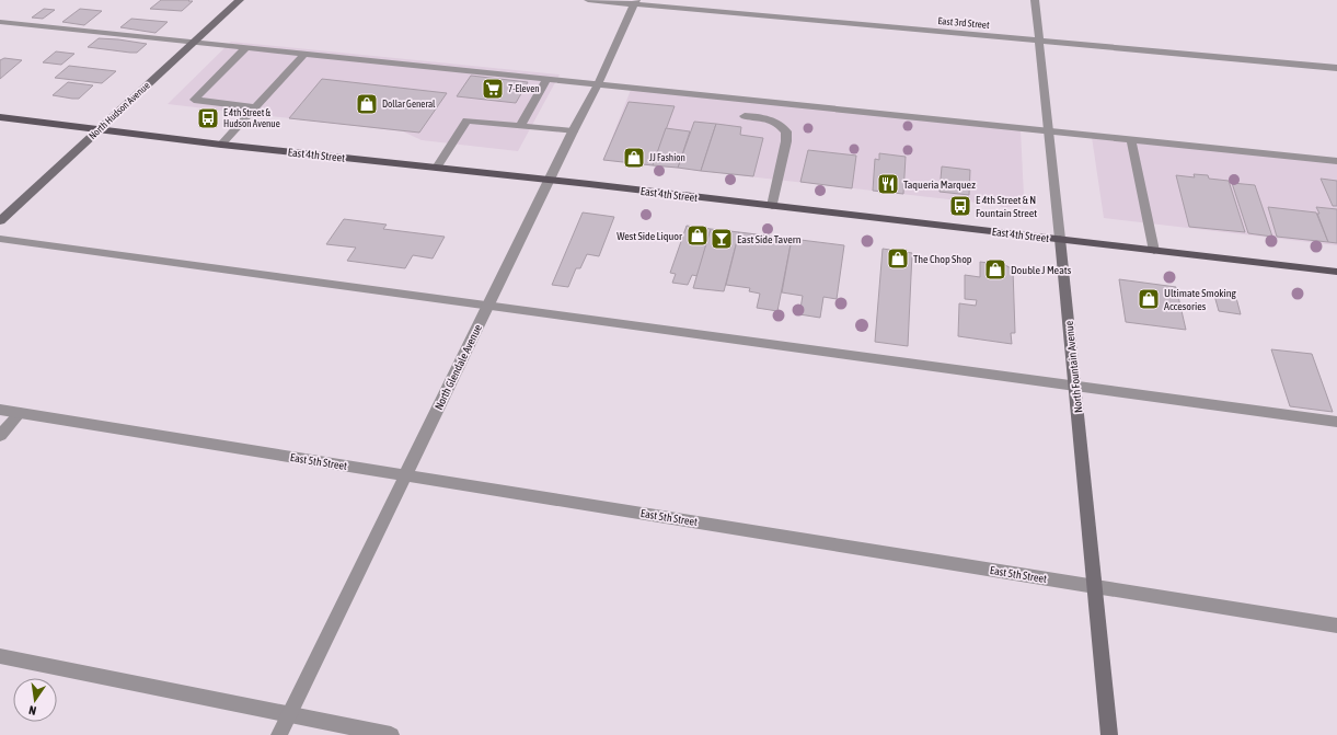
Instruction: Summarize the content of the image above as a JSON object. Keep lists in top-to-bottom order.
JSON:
{
  "streets": {
    "main road": ["East 4th Street"],
    "street": [
      "East 3rd Street",
      "North Hudson Avenue",
      "North Glendale Avenue",
      "North Fountain Avenue",
      "East 5th Street"
    ]
  },
  "crossings": [
    ["East 3rd Street", "North Glendale Avenue"],
    ["East 3rd Street", "North Fountain Avenue"],
    ["North Hudson Avenue", "East 4th Street"],
    ["East 4th Street", "North Glendale Avenue"],
    ["East 4th Street", "North Fountain Avenue"],
    ["North Glendale Avenue", "East 5th Street"],
    ["North Fountain Avenue", "East 5th Street"]
  ],
  "places": {
    "supermarket": ["7-Eleven"],
    "shop": [
      "Dollar General",
      "JJ Fashion",
      "West Side Liquor",
      "The Chop Shop",
      "Double J Meats",
      "Ultimate Smoking Accesories"
    ],
    "bus stop": ["E 4th Street & Hudson Avenue", "E 4th Street & N Fountain Street"],
    "restaurant": ["Taqueria Marquez"],
    "bar": ["East Side Tavern"]
  },
  "north": "bottom"
}
